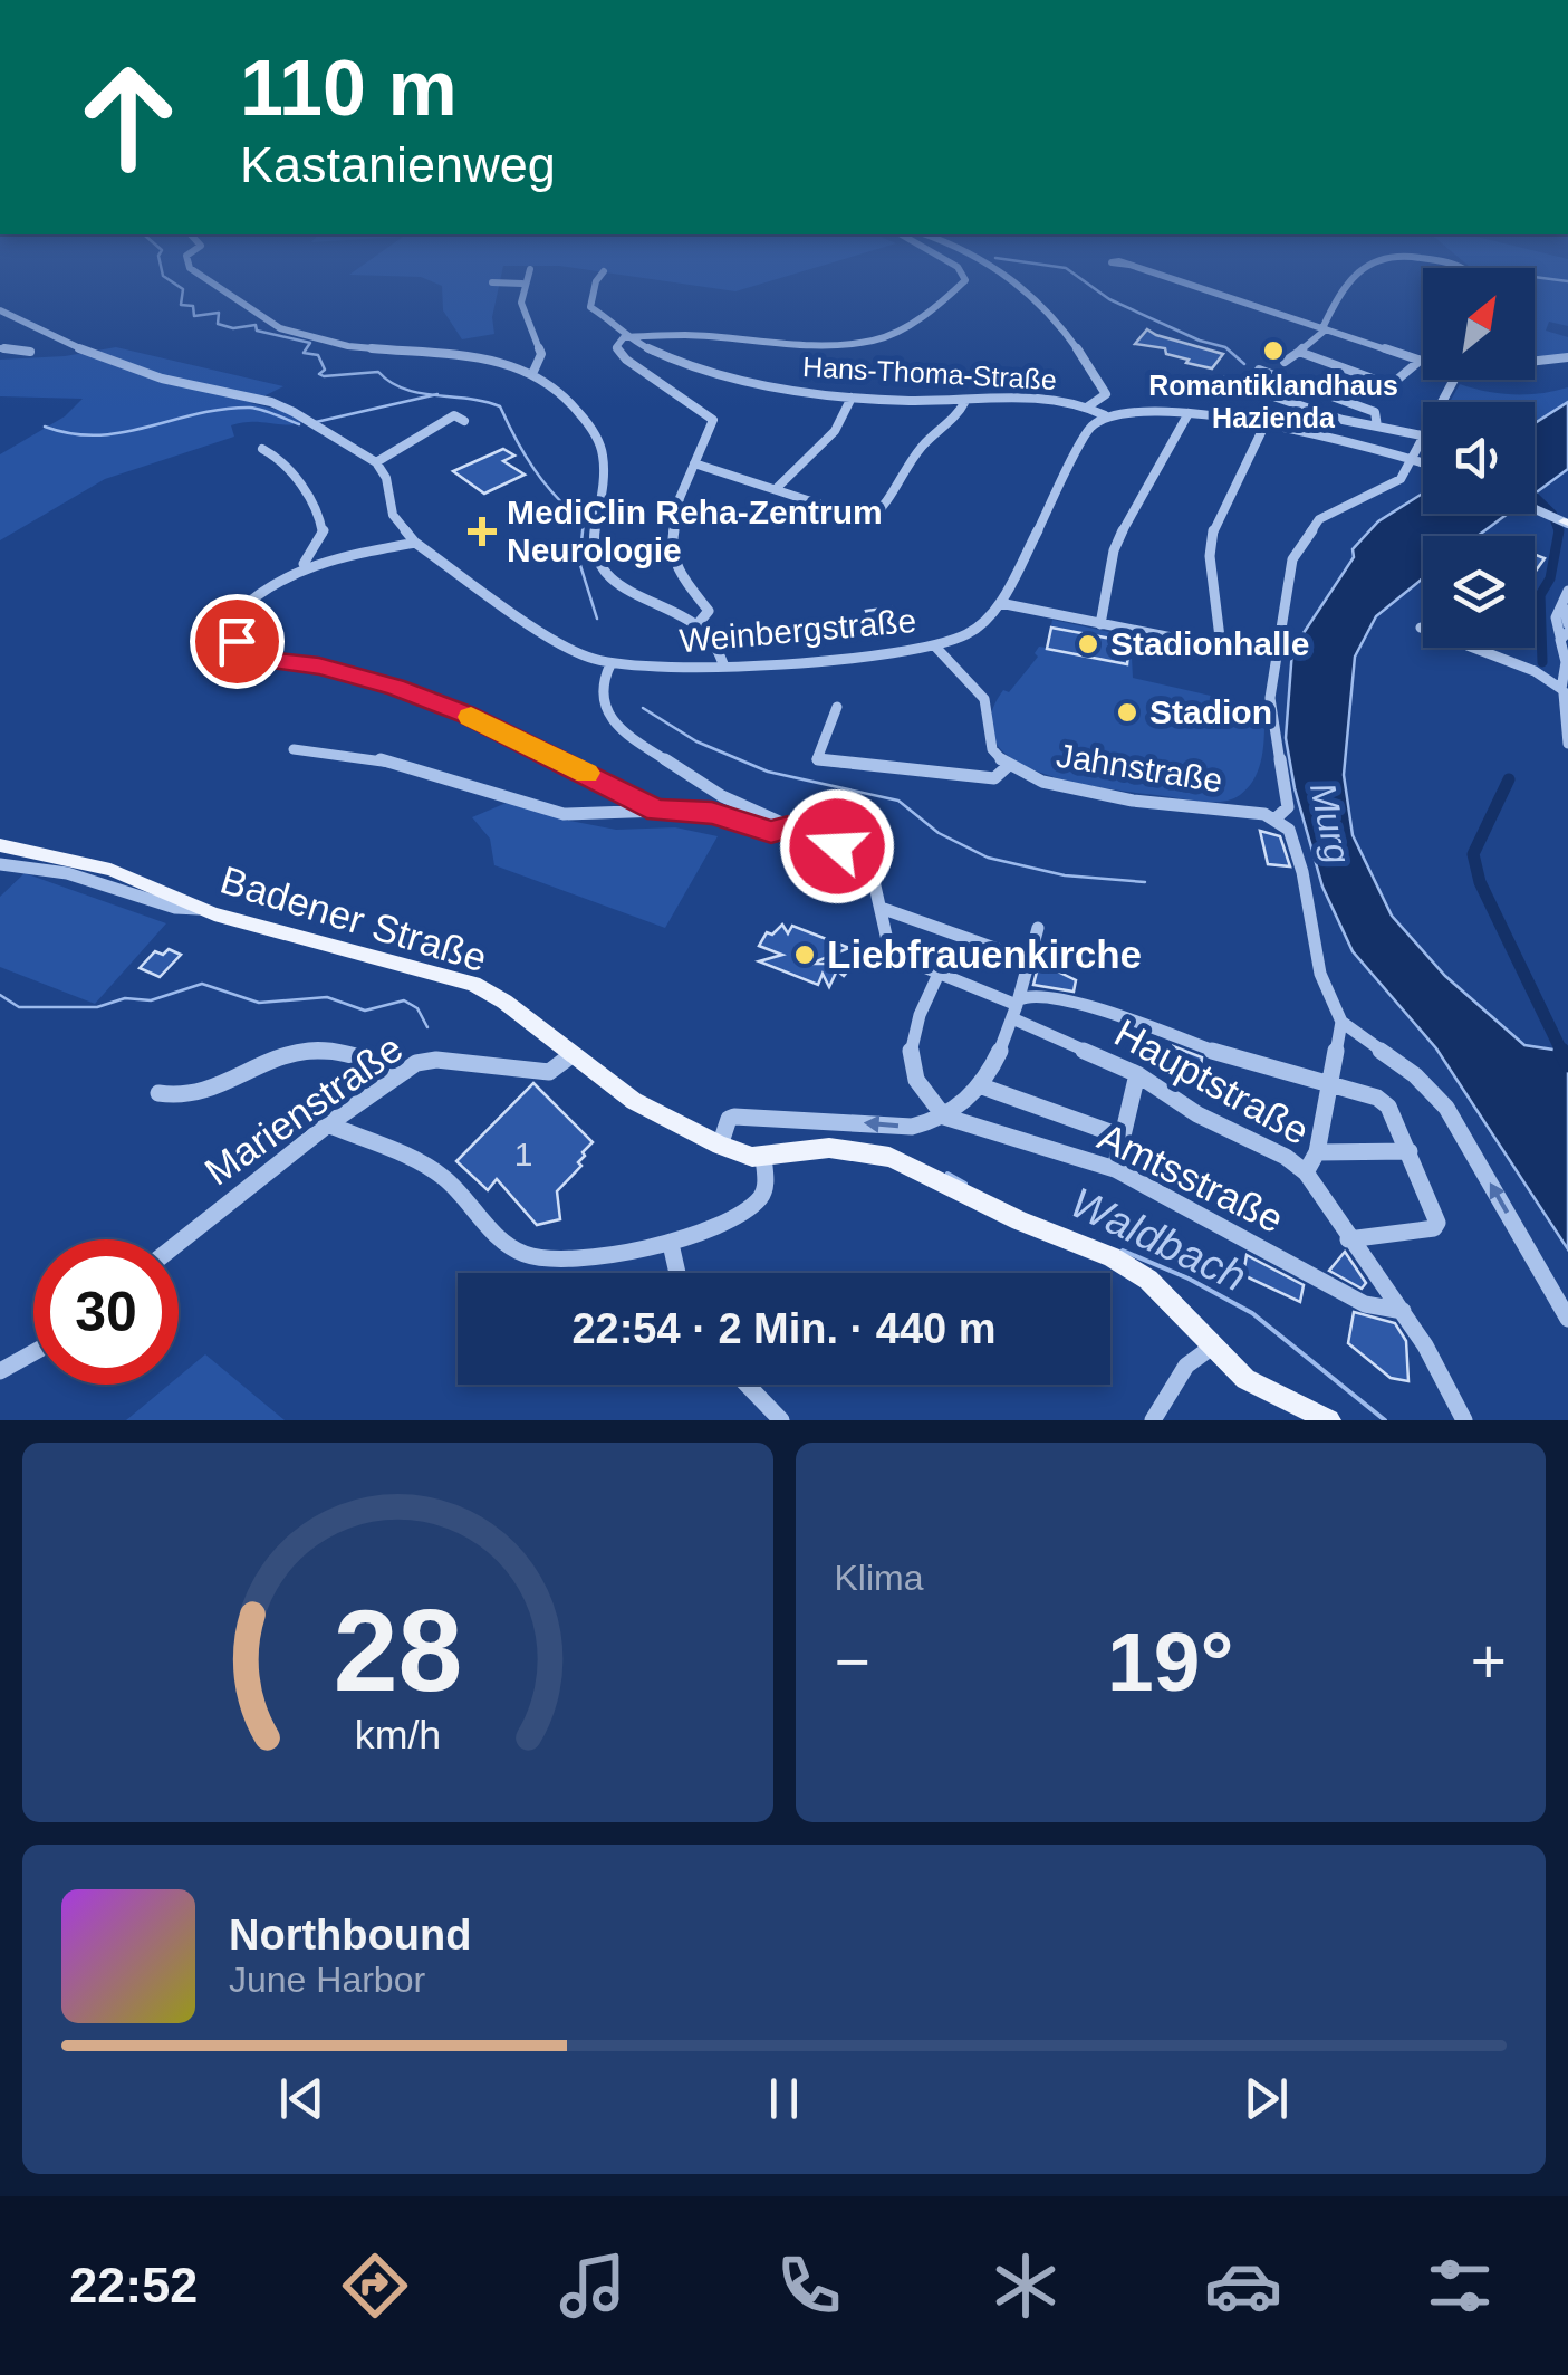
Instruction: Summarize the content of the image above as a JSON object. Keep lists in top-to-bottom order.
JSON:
{
  "streets": {
    "main road": ["Badener Straße"],
    "street": [
      "Hans-Thoma-Straße",
      "Weinbergstraße",
      "Jahnstraße",
      "Hauptstraße",
      "Marienstraße",
      "Amtsstraße"
    ]
  },
  "crossings": [
    ["Hans-Thoma-Straße", "Weinbergstraße"],
    ["Weinbergstraße", "Jahnstraße"],
    ["Weinbergstraße", "Hauptstraße"],
    ["Badener Straße", "Marienstraße"],
    ["Hauptstraße", "Amtsstraße"]
  ],
  "water": ["Murg", "Waldbach"],
  "places": {
    "other": [
      "Romantiklandhaus Hazienda",
      "Stadionhalle",
      "Stadion",
      "Liebfrauenkirche"
    ],
    "health": ["MediClin Reha-Zentrum Neurologie"]
  },
  "house_numbers": ["1"],
  "north": "top right",
  "page": {
    "turn": ["110 m", "Kastanienweg"],
    "limit": "30",
    "trip": "22:54 · 2 Min. · 440 m",
    "tile": "Klima",
    "heat": ["−", "19°", "+"],
    "song": ["Northbound", "June Harbor"],
    "tabs": "22:52",
    "gauge": ["28", "km/h"]
  }
}
